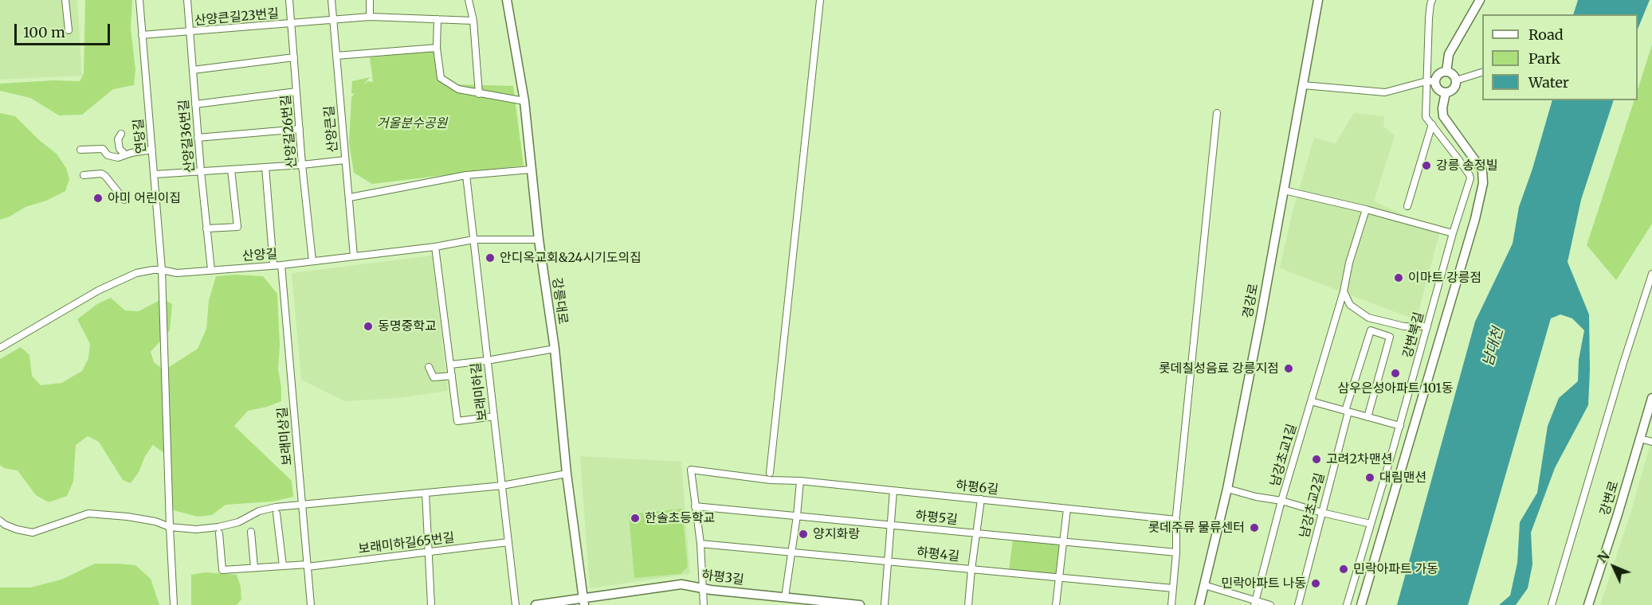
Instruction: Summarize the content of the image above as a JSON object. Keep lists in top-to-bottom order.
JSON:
{
  "streets": {
    "street": [
      "산양큰길23번길",
      "산양큰길",
      "산양길26번길",
      "연당길",
      "산양길36번길",
      "산양길",
      "강릉대로",
      "경강로",
      "강변북길",
      "보래미하길",
      "보래미상길",
      "남강초교1길",
      "하평6길",
      "강변로",
      "남강초교2길",
      "하평5길",
      "보래미하길65번길",
      "하평4길",
      "하평3길"
    ]
  },
  "crossings": [
    ["산양큰길23번길", "산양큰길"],
    ["산양큰길23번길", "산양길26번길"],
    ["산양큰길23번길", "연당길"],
    ["산양큰길23번길", "산양길36번길"],
    ["산양큰길", "산양길"],
    ["산양길26번길", "산양길"],
    ["연당길", "산양길"],
    ["산양길36번길", "산양길"],
    ["산양길", "강릉대로"],
    ["산양길", "보래미하길"],
    ["산양길", "보래미상길"],
    ["강릉대로", "하평3길"],
    ["보래미하길", "보래미하길65번길"],
    ["보래미상길", "보래미하길65번길"],
    ["하평6길", "하평5길"],
    ["하평6길", "하평4길"]
  ],
  "water": ["남대천"],
  "parks": ["거울분수공원"],
  "places": [
    "강릉 송정빌",
    "아미 어린이집",
    "안디옥교회&24시기도의집",
    "이마트 강릉점",
    "동명중학교",
    "롯데칠성음료 강릉지점",
    "삼우은성아파트 101동",
    "고려2차맨션",
    "대림맨션",
    "한솔초등학교",
    "롯데주류 물류센터",
    "양지화랑",
    "민락아파트 가동",
    "민락아파트 나동"
  ],
  "legend": ["Road", "Park", "Water"],
  "scale_bar": "100 m",
  "north": "top left"
}
